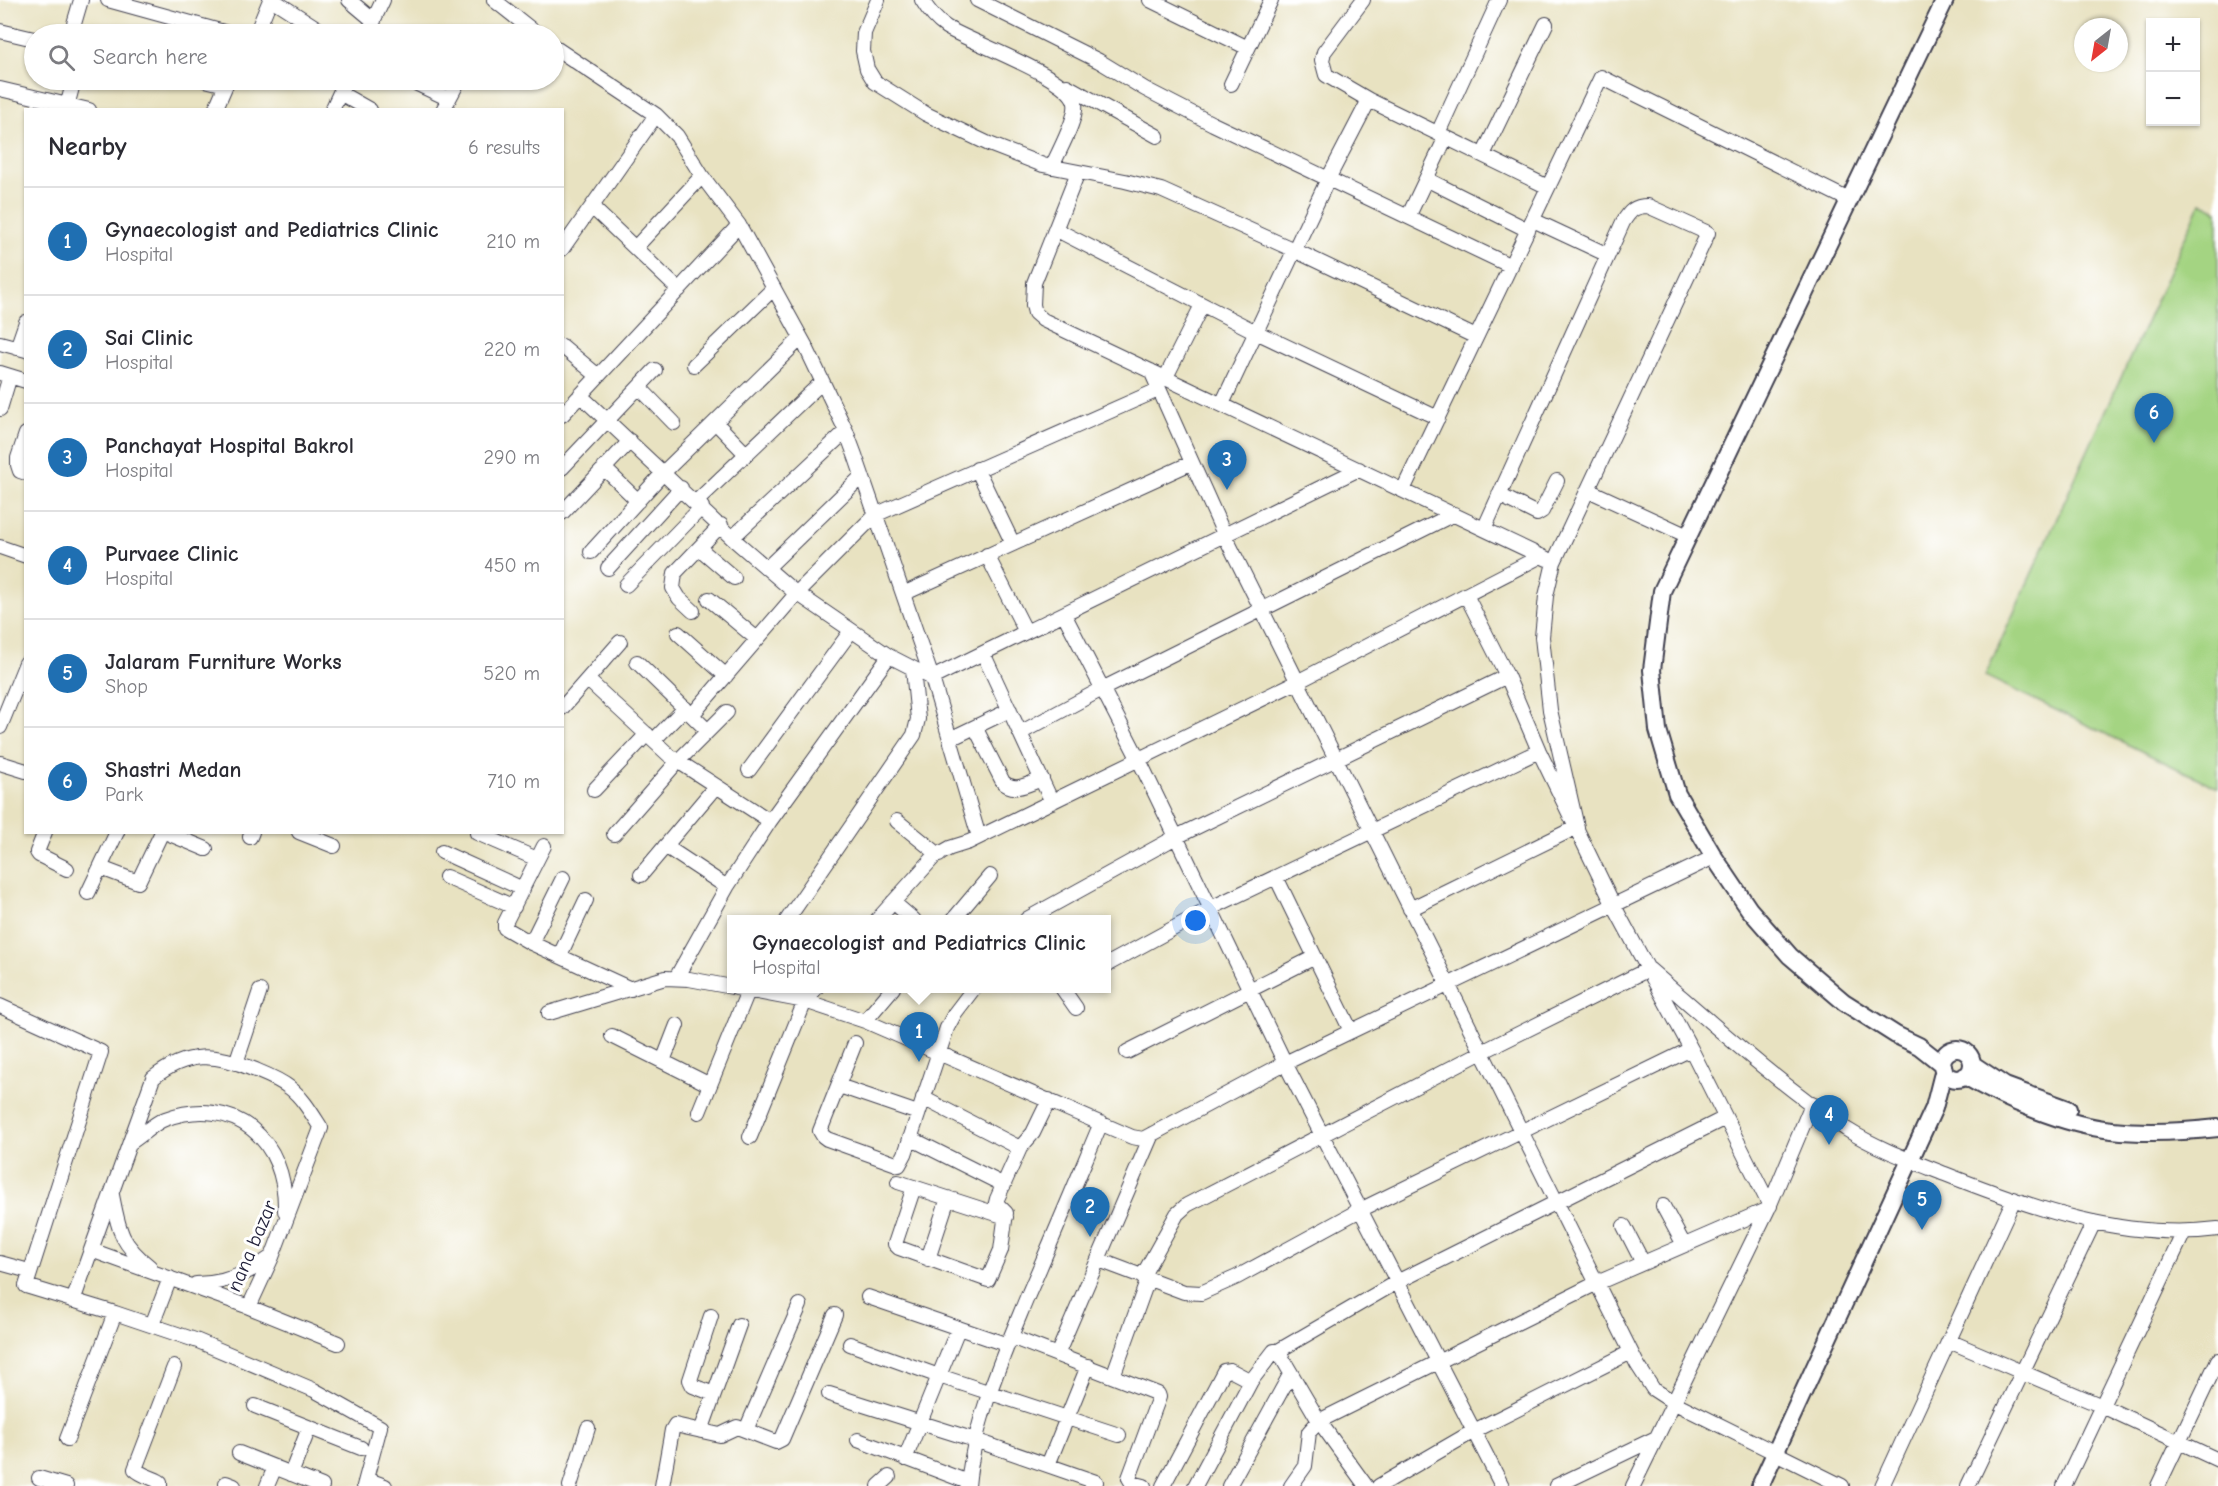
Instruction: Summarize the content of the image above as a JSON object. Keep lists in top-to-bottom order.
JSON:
{
  "streets": {
    "street": ["nana bazar"]
  },
  "north": "bottom left",
  "page": {
    "map_buttons": ["+", "−"],
    "search": "Search here",
    "heading": ["Nearby", "6 results"],
    "list": [
      {
        "mark": "1",
        "name": "Gynaecologist and Pediatrics Clinic",
        "note": "Hospital",
        "value": "210 m"
      },
      {
        "mark": "2",
        "name": "Sai Clinic",
        "note": "Hospital",
        "value": "220 m"
      },
      {
        "mark": "3",
        "name": "Panchayat Hospital Bakrol",
        "note": "Hospital",
        "value": "290 m"
      },
      {
        "mark": "4",
        "name": "Purvaee Clinic",
        "note": "Hospital",
        "value": "450 m"
      },
      {
        "mark": "5",
        "name": "Jalaram Furniture Works",
        "note": "Shop",
        "value": "520 m"
      },
      {
        "mark": "6",
        "name": "Shastri Medan",
        "note": "Park",
        "value": "710 m"
      }
    ],
    "pins": [
      "6",
      "3",
      "1",
      "4",
      "5",
      "2"
    ],
    "popup": ["Gynaecologist and Pediatrics Clinic", "Hospital"]
  }
}
